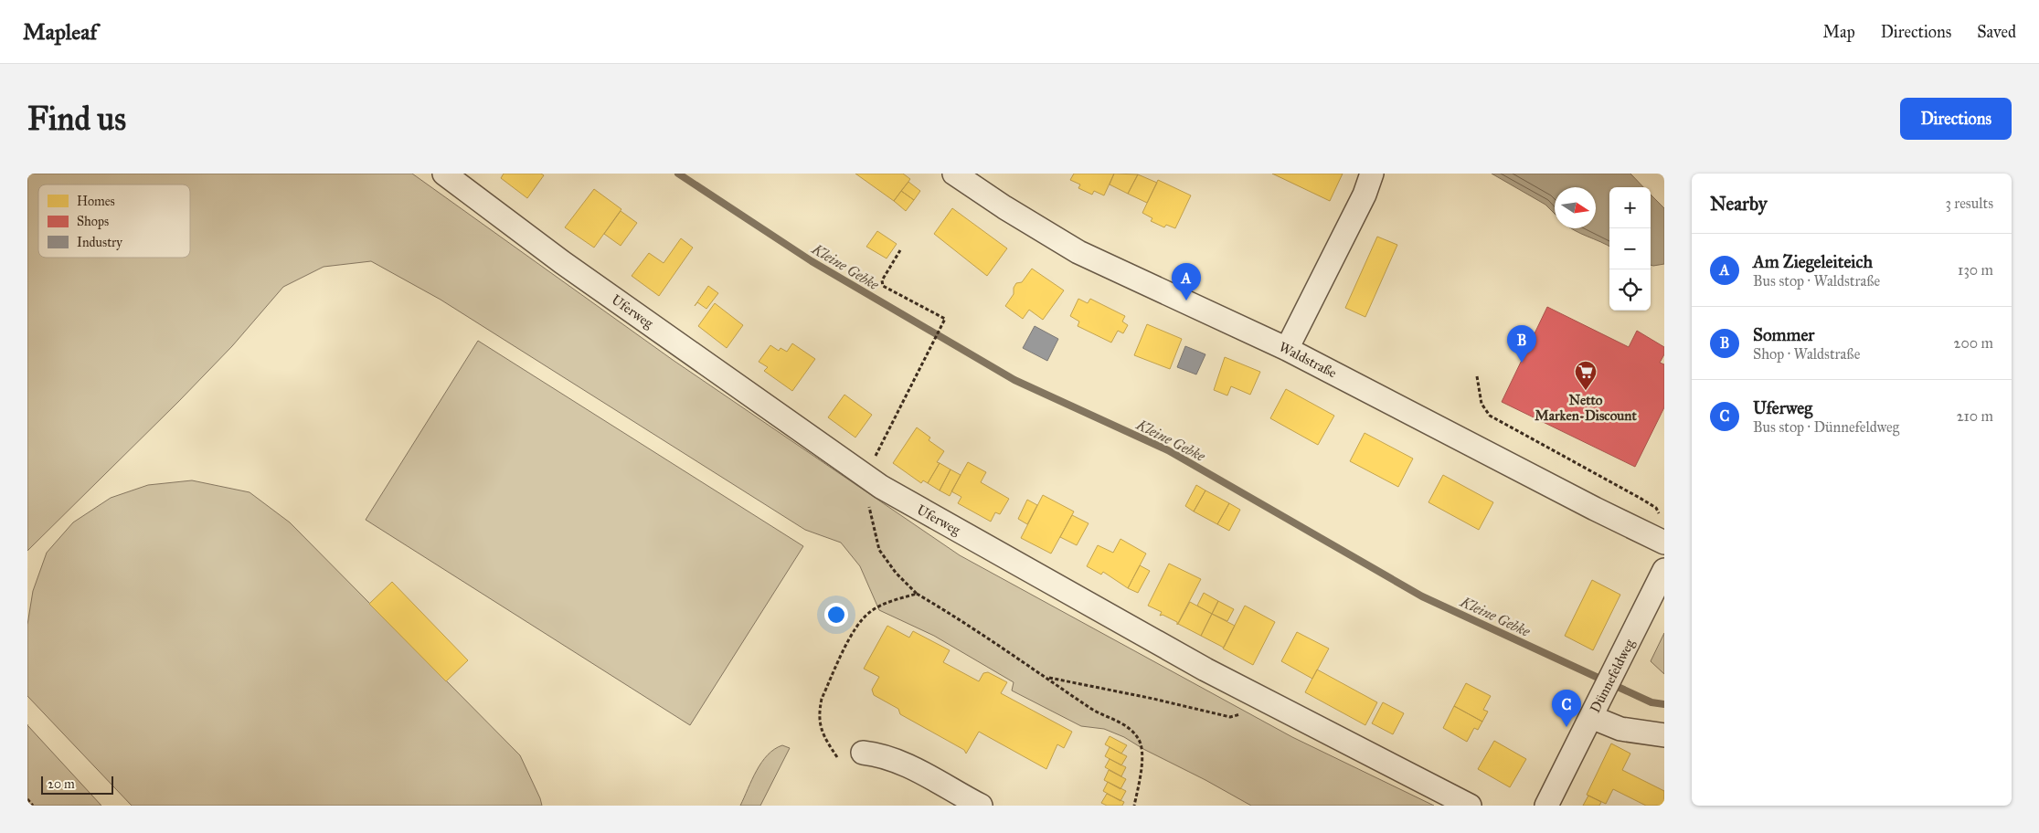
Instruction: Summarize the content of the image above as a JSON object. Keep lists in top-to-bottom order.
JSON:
{
  "streets": {
    "street": ["Uferweg", "Waldstraße", "Dünnefeldweg"]
  },
  "water": ["Kleine Gebke"],
  "places": {
    "supermarket": ["Netto Marken-Discount"]
  },
  "legend": ["Homes", "Shops", "Industry"],
  "scale_bar": "20 m",
  "north": "right",
  "page": {
    "header": "Mapleaf",
    "nav": ["Map", "Directions", "Saved"],
    "buttons": "Directions",
    "title": "Find us",
    "heading": ["Nearby", "3 results"],
    "map_buttons": ["+", "−"],
    "list": [
      {
        "mark": "A",
        "name": "Am Ziegeleiteich",
        "note": "Bus stop · Waldstraße",
        "value": "130 m"
      },
      {
        "mark": "B",
        "name": "Sommer",
        "note": "Shop · Waldstraße",
        "value": "200 m"
      },
      {
        "mark": "C",
        "name": "Uferweg",
        "note": "Bus stop · Dünnefeldweg",
        "value": "210 m"
      }
    ],
    "pins": ["A", "B", "C"],
    "scale": "20 m"
  }
}
